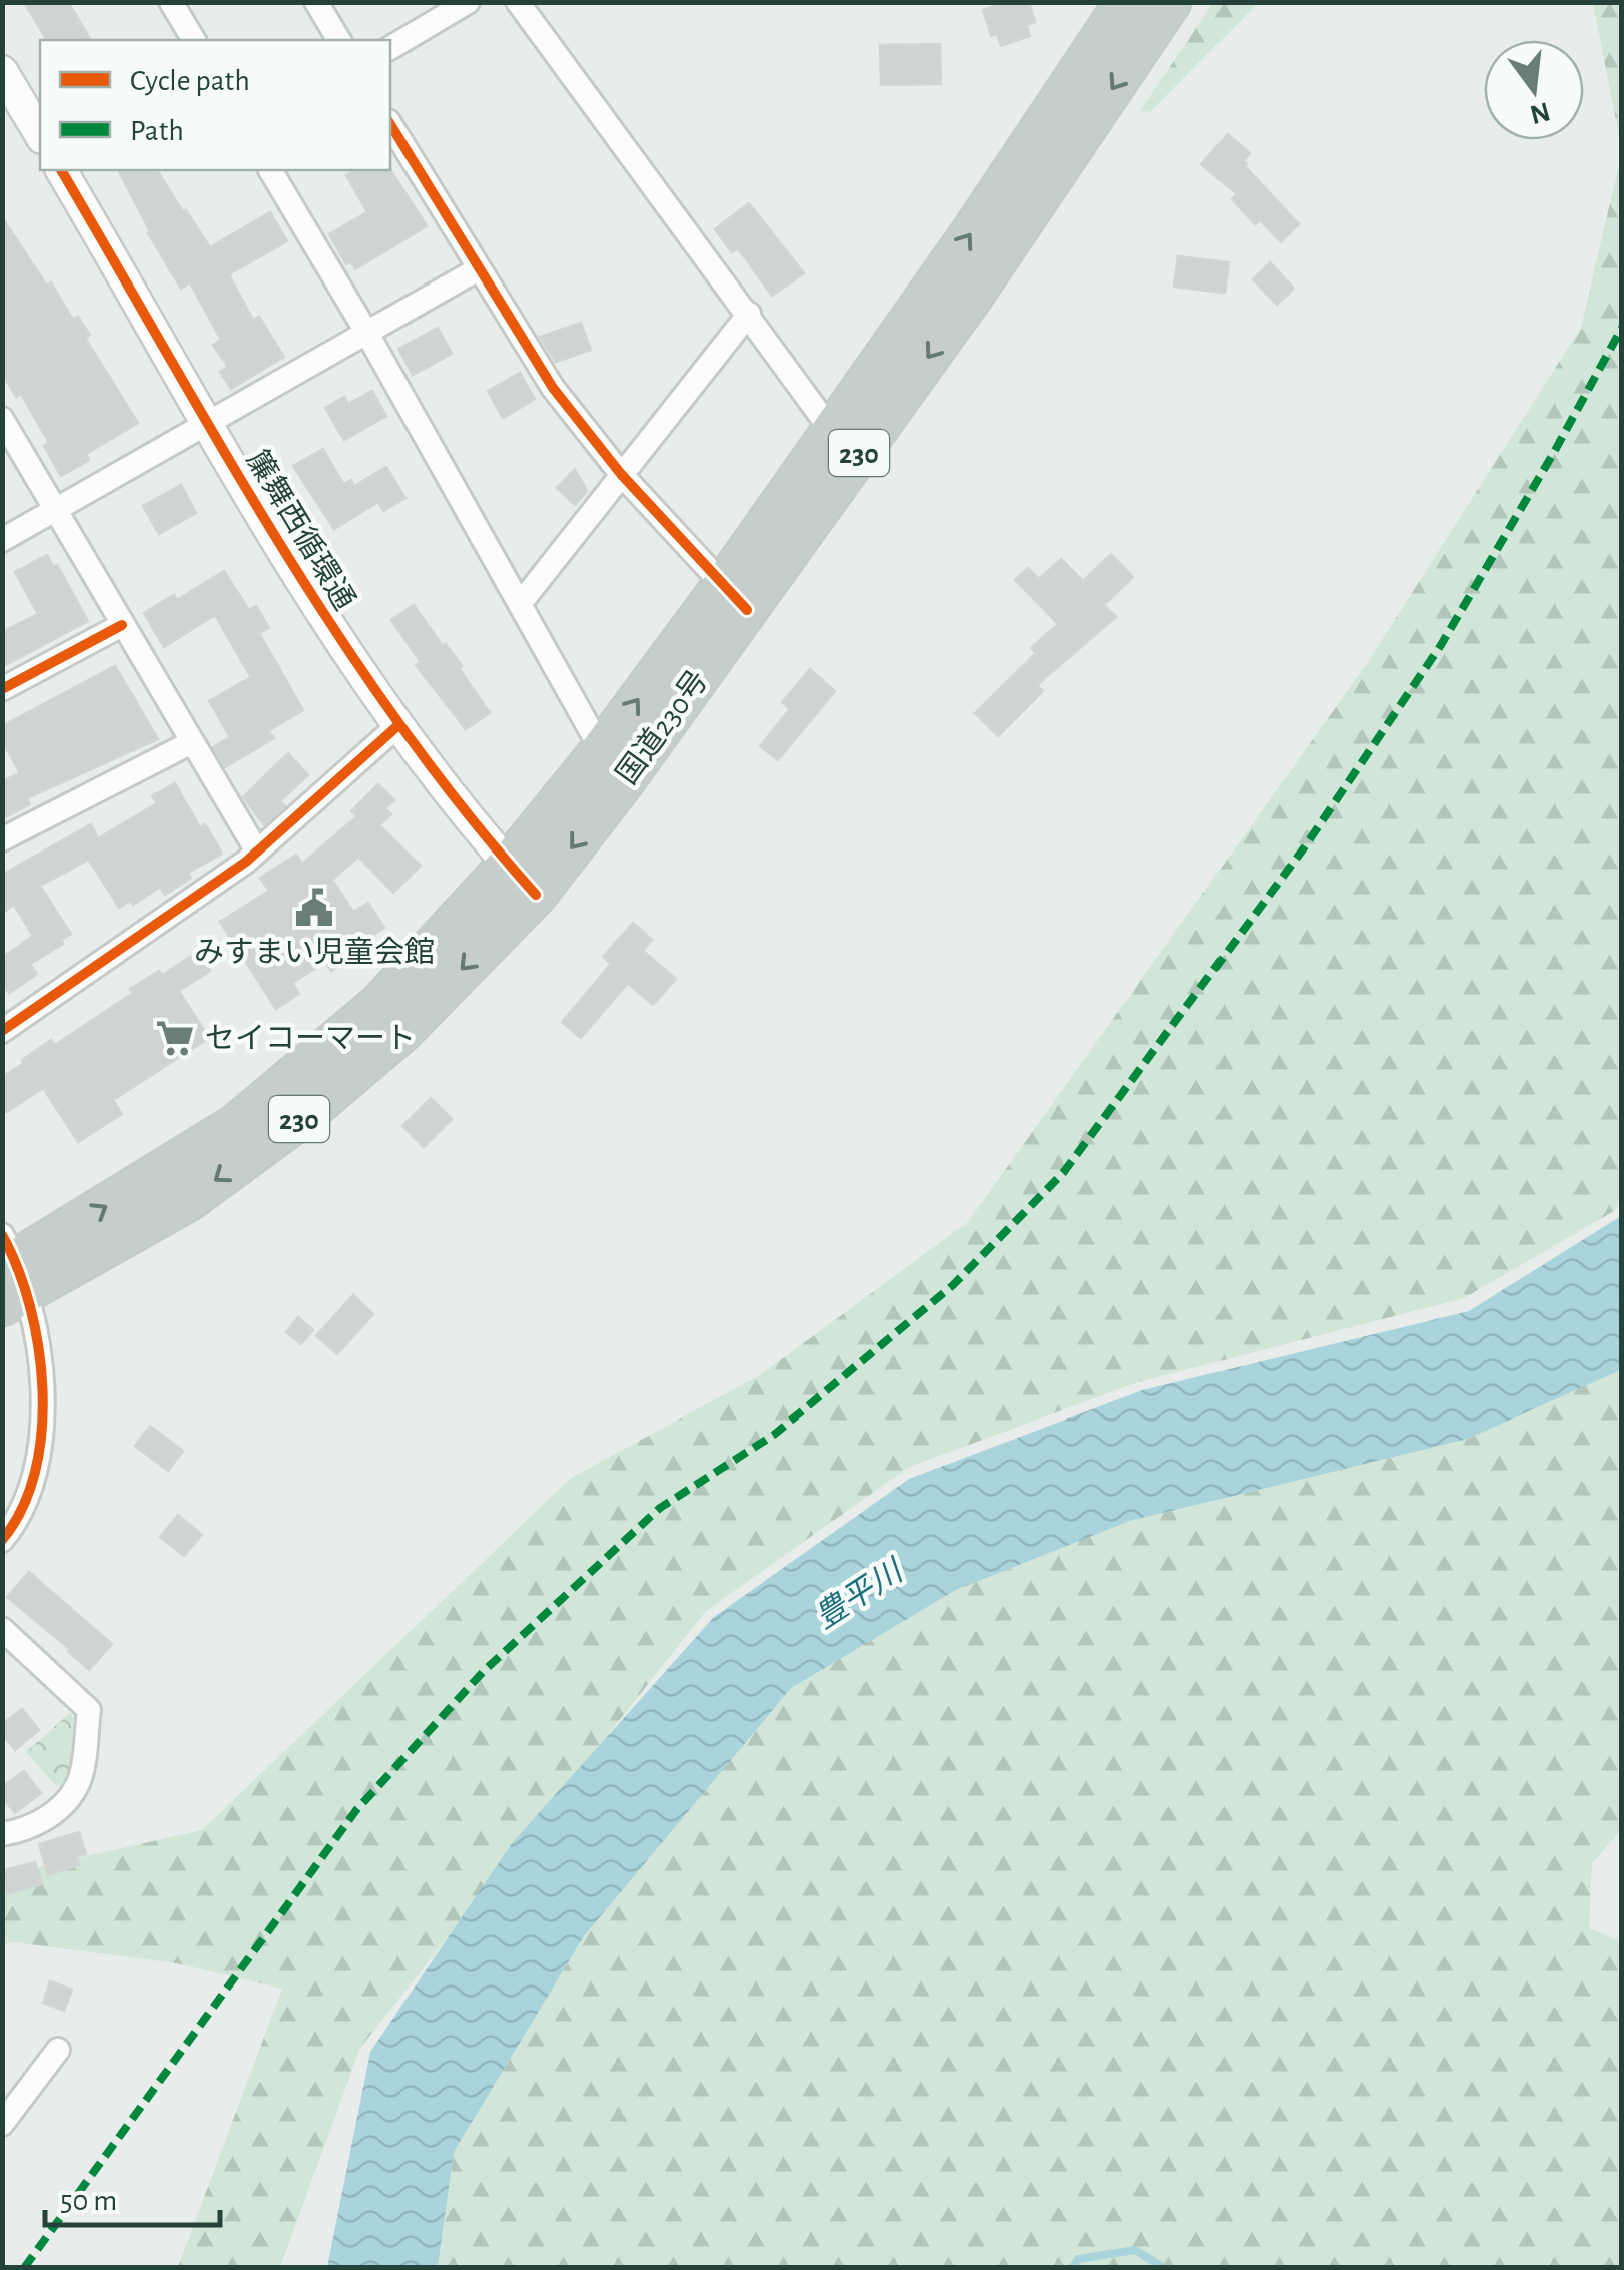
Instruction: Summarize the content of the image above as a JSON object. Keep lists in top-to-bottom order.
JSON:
{
  "streets": {
    "highway": ["230", "国道230号"],
    "street": ["簾舞西循環通"]
  },
  "crossings": [
    ["簾舞西循環通", "国道230号"]
  ],
  "water": ["豊平川"],
  "places": {
    "public building": ["みすまい児童会館"],
    "supermarket": ["セイコーマート"]
  },
  "legend": ["Cycle path", "Path"],
  "scale_bar": "50 m",
  "north": "bottom"
}
